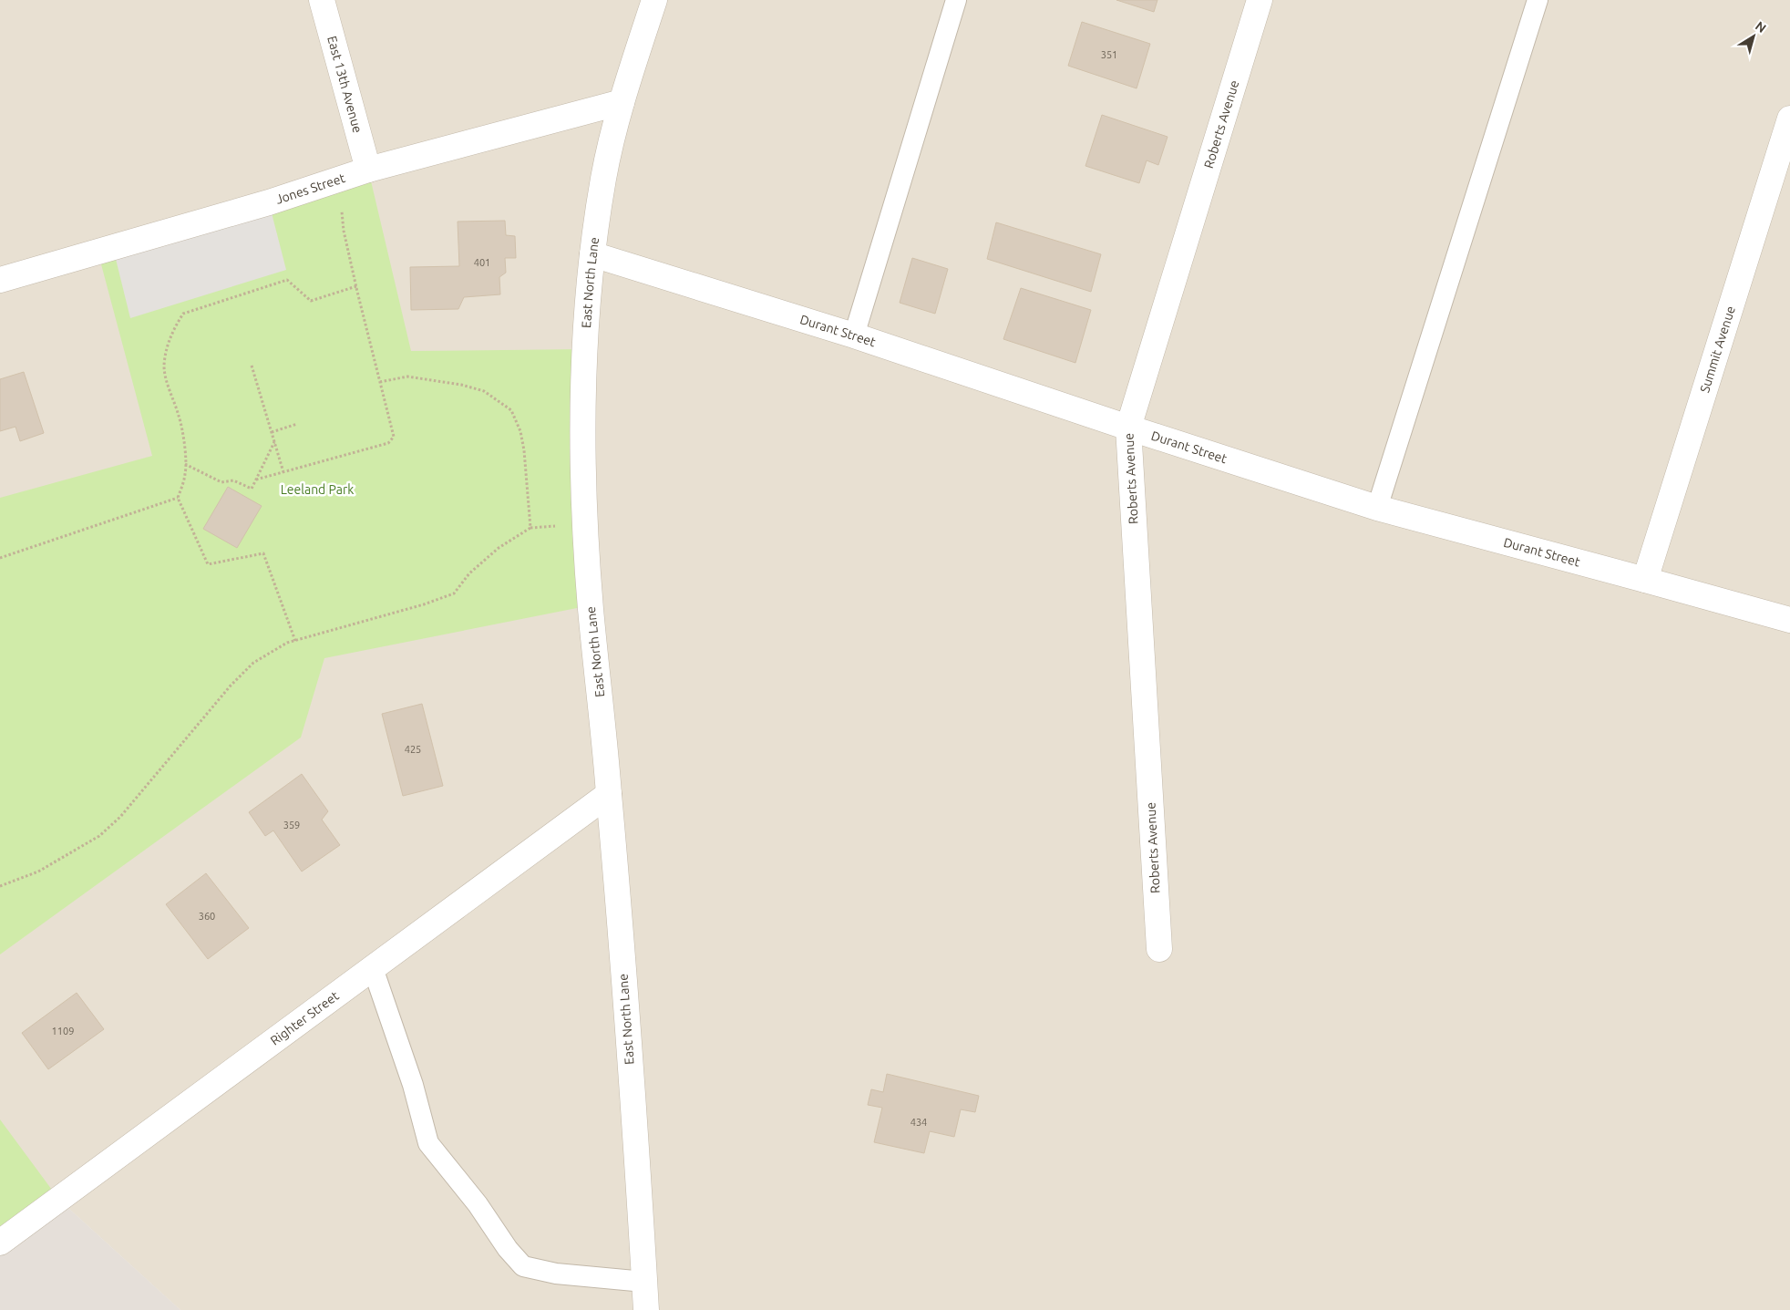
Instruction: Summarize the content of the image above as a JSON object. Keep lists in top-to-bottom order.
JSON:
{
  "streets": {
    "street": [
      "East 13th Avenue",
      "Roberts Avenue",
      "Jones Street",
      "East North Lane",
      "Durant Street",
      "Summit Avenue",
      "Righter Street"
    ]
  },
  "crossings": [
    ["East 13th Avenue", "Jones Street"],
    ["Roberts Avenue", "Durant Street"],
    ["Jones Street", "East North Lane"],
    ["East North Lane", "Durant Street"],
    ["East North Lane", "Righter Street"],
    ["Durant Street", "Summit Avenue"]
  ],
  "parks": ["Leeland Park"],
  "house_numbers": [
    "351",
    "401",
    "425",
    "359",
    "360",
    "1109",
    "434"
  ],
  "north": "top right"
}
